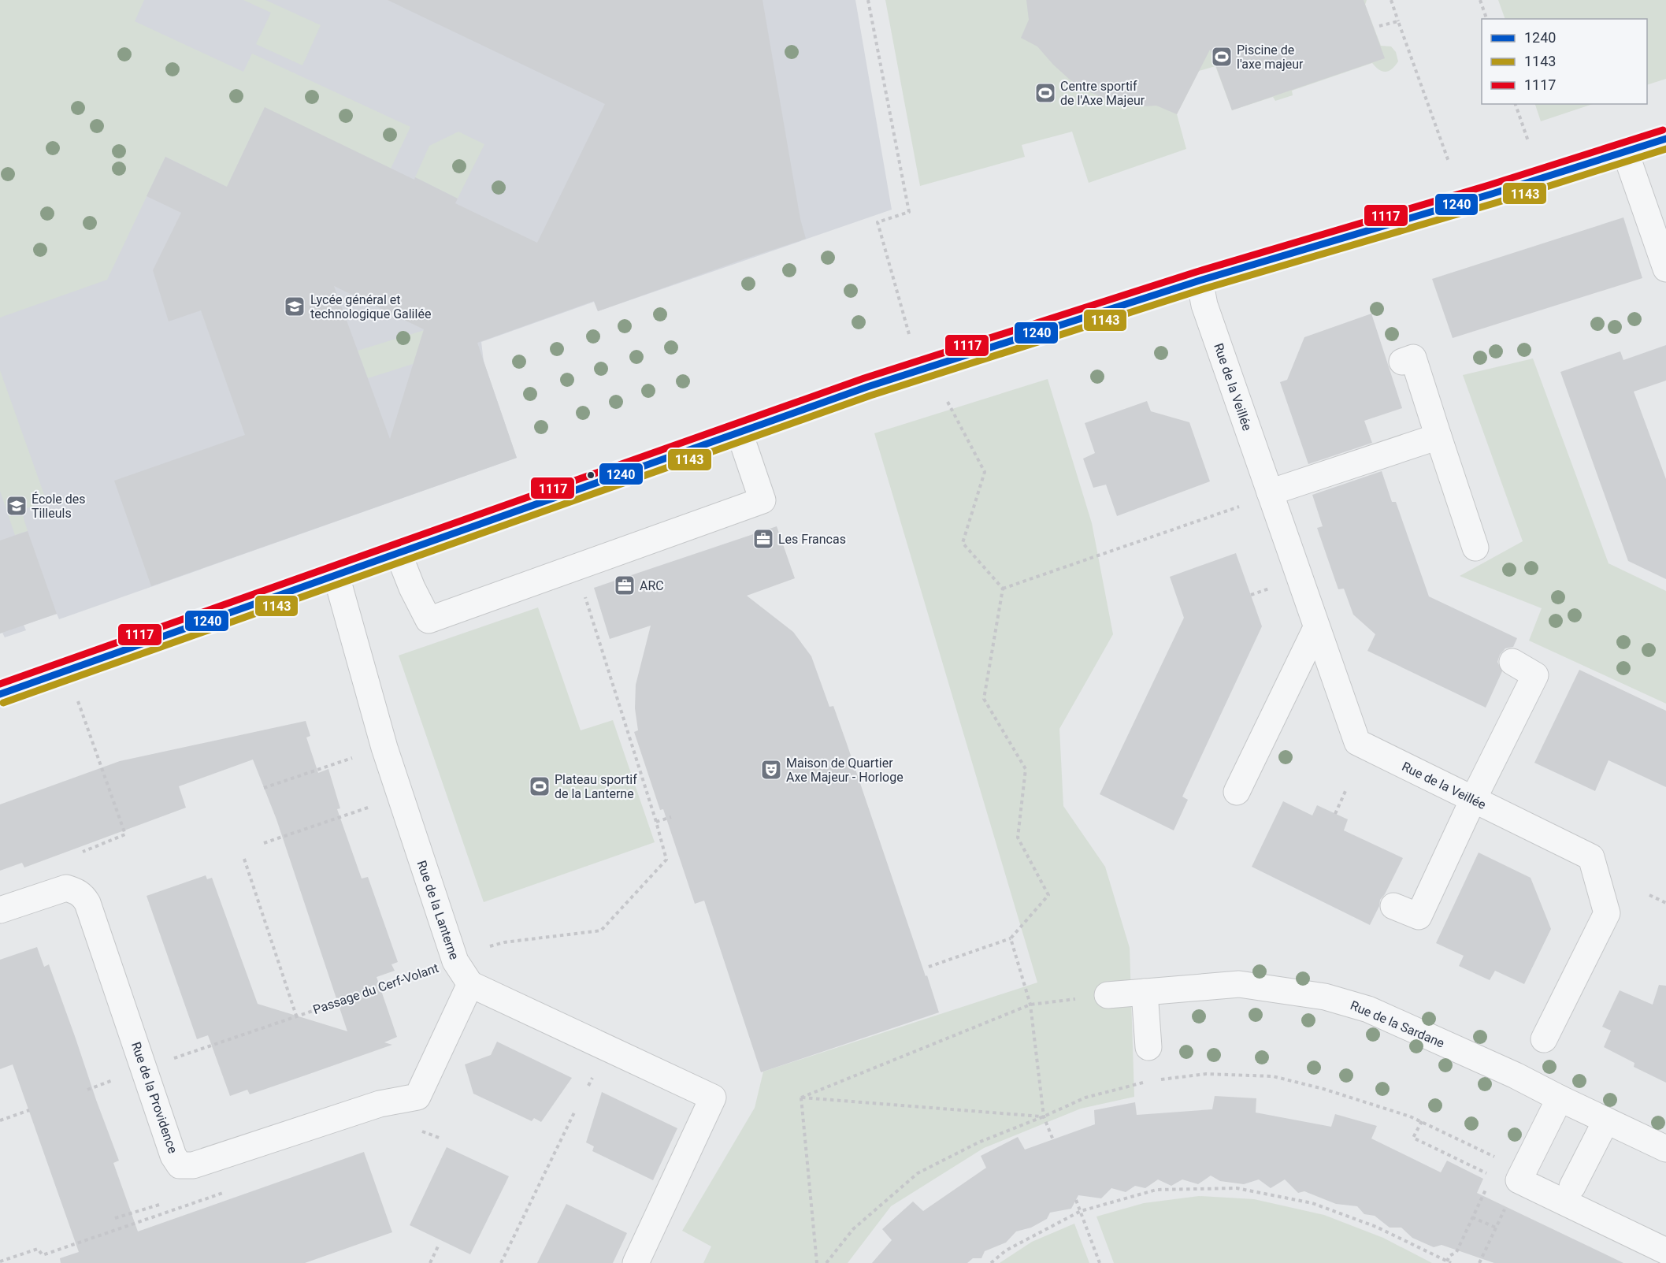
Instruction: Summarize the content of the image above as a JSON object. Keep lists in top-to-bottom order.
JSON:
{
  "streets": {
    "street": [
      "Rue de la Veillée",
      "Rue de la Lanterne",
      "Rue de la Sardane",
      "Rue de la Providence"
    ],
    "path": ["Passage du Cerf-Volant"]
  },
  "crossings": [
    ["Rue de la Lanterne", "Passage du Cerf-Volant"],
    ["Rue de la Lanterne", "Rue de la Providence"]
  ],
  "places": {
    "sports": ["Piscine de l'axe majeur", "Centre sportif de l'Axe Majeur", "Plateau sportif de la Lanterne"],
    "school or university": ["Lycée général et technologique Galilée", "École des Tilleuls"],
    "office": ["Les Francas", "ARC"],
    "theatre": ["Maison de Quartier Axe Majeur - Horloge"]
  },
  "lines": ["transit line 1117", "transit line 1240", "transit line 1143"],
  "legend": ["1240", "1143", "1117"]
}
